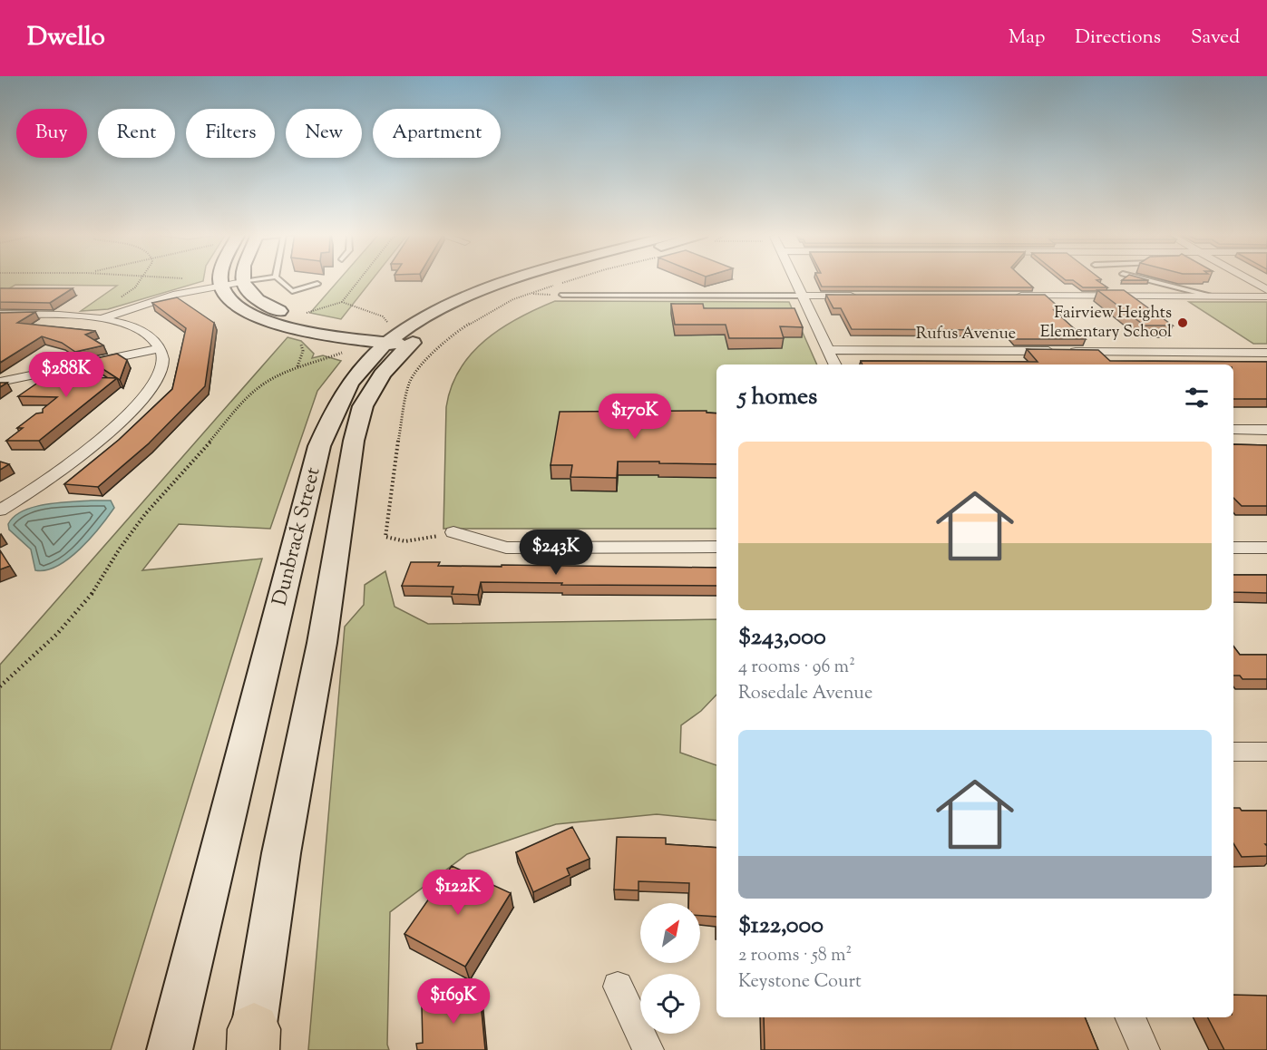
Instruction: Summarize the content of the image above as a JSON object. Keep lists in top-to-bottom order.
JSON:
{
  "streets": {
    "main road": ["Dunbrack Street"],
    "street": ["Rufus Avenue"]
  },
  "places": ["Fairview Heights Elementary School"],
  "north": "top right",
  "page": {
    "header": "Dwello",
    "nav": ["Map", "Directions", "Saved"],
    "chip": [
      "Buy",
      "Rent",
      "Filters",
      "New",
      "Apartment"
    ],
    "price": [
      "$288K",
      "$170K",
      "$243K",
      "$122K",
      "$169K"
    ],
    "heading": "5 homes",
    "list": [
      {
        "name": "$243,000",
        "note": "4 rooms · 96 m² · Rosedale Avenue"
      },
      {
        "name": "$122,000",
        "note": "2 rooms · 58 m² · Keystone Court"
      }
    ]
  }
}
